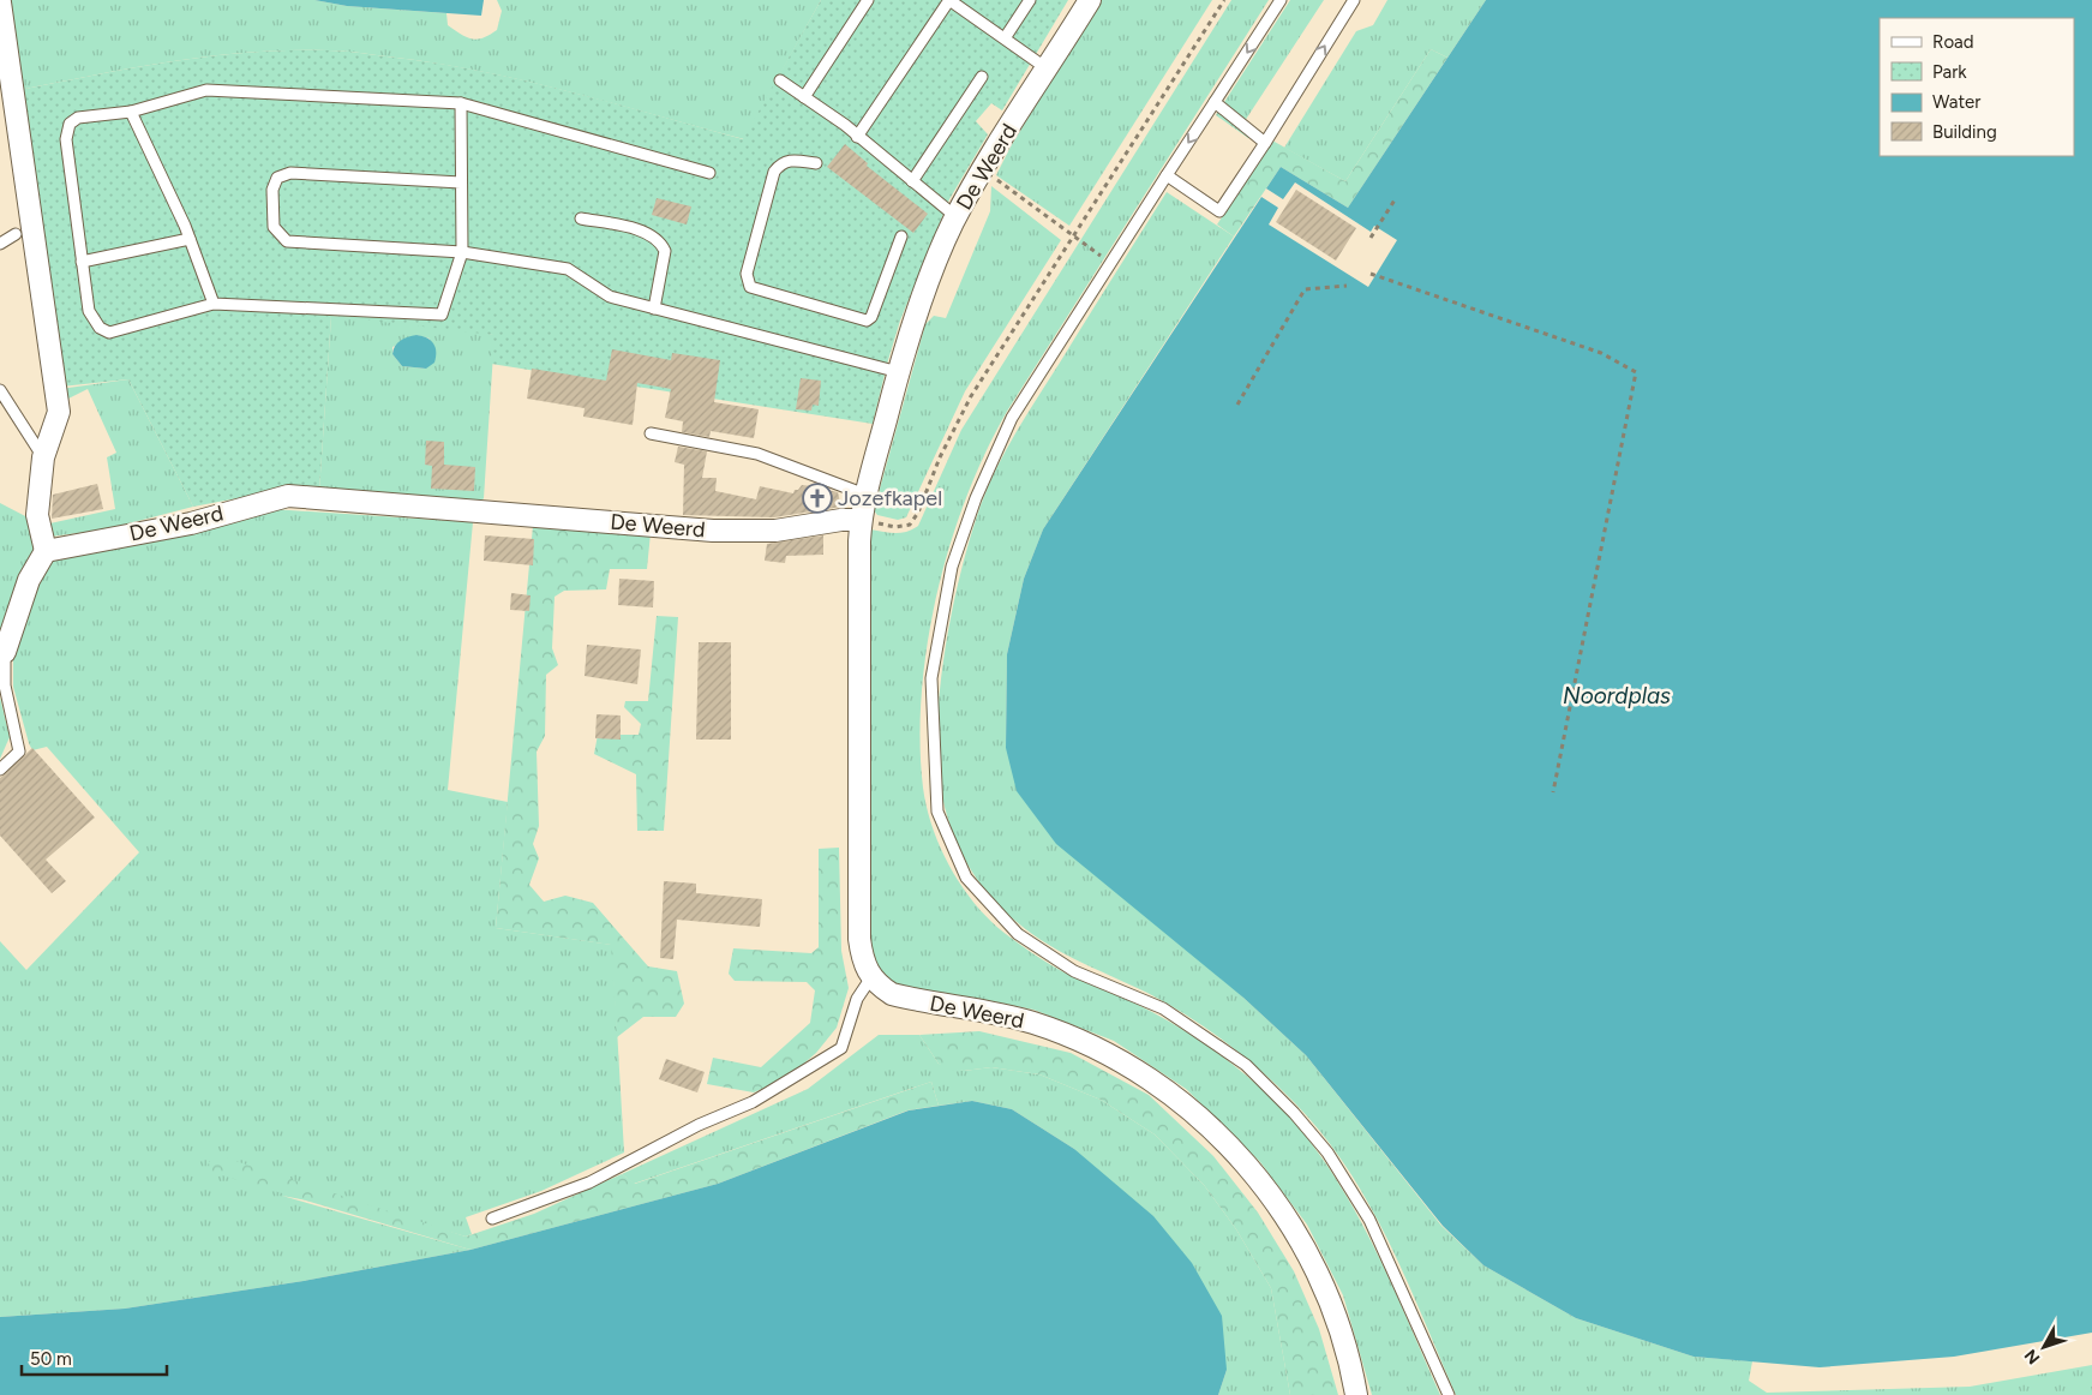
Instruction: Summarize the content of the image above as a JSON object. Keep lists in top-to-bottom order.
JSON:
{
  "streets": {
    "street": ["De Weerd"]
  },
  "water": ["Noordplas"],
  "places": {
    "church": ["Jozefkapel"]
  },
  "legend": [
    "Road",
    "Park",
    "Water",
    "Building"
  ],
  "scale_bar": "50 m",
  "north": "bottom left"
}
